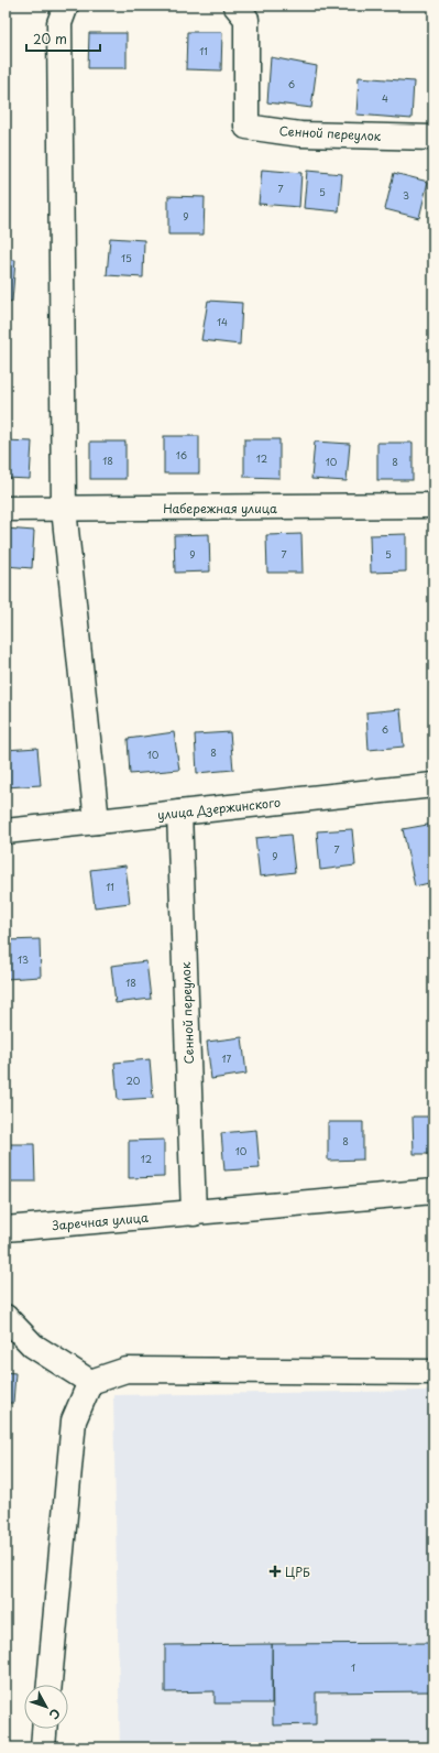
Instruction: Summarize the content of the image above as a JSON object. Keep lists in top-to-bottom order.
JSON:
{
  "streets": {
    "street": [
      "Сенной переулок",
      "Набережная улица",
      "улица Дзержинского",
      "Заречная улица"
    ]
  },
  "crossings": [
    ["Сенной переулок", "улица Дзержинского"],
    ["Сенной переулок", "Заречная улица"]
  ],
  "places": {
    "health": ["ЦРБ"]
  },
  "house_numbers": [
    "11",
    "6",
    "4",
    "7",
    "5",
    "3",
    "9",
    "15",
    "14",
    "16",
    "12",
    "18",
    "10",
    "8",
    "9",
    "7",
    "5",
    "6",
    "8",
    "10",
    "7",
    "9",
    "11",
    "13",
    "18",
    "17",
    "20",
    "8",
    "10",
    "12",
    "1"
  ],
  "scale_bar": "20 m",
  "north": "bottom right"
}
